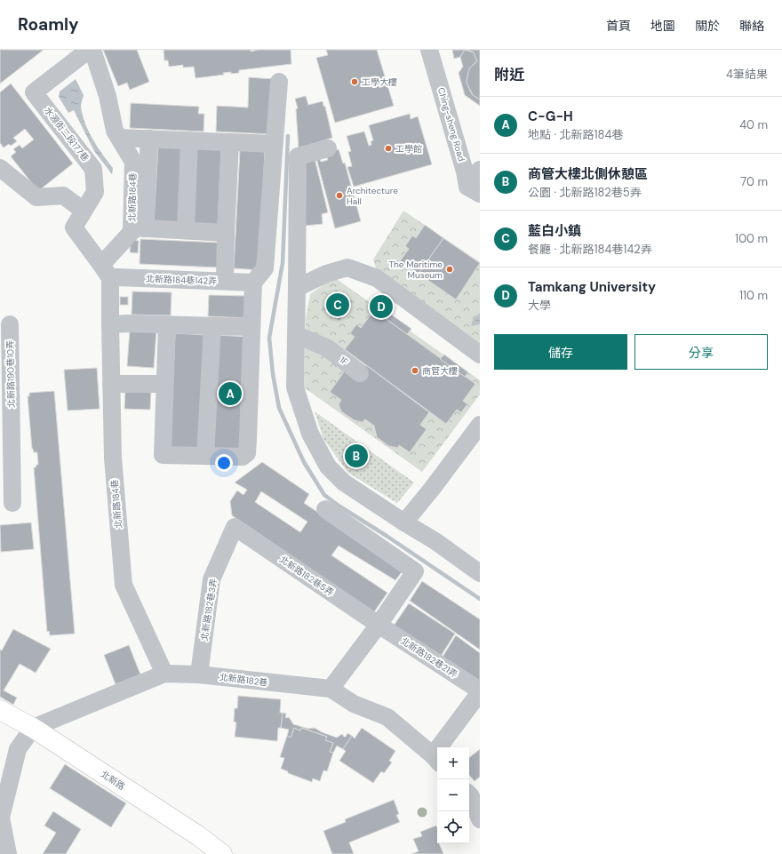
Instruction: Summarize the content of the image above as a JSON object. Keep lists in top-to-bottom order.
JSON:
{
  "streets": {
    "main road": ["北新路"],
    "street": [
      "Ching-sheng Road",
      "水源街二段177巷",
      "北新路184巷",
      "北新路184巷142弄",
      "1F",
      "北新路190巷10弄",
      "北新路182巷5弄",
      "北新路182巷3弄",
      "北新路182巷21弄",
      "北新路182巷"
    ]
  },
  "crossings": [
    ["北新路184巷", "北新路184巷142弄"],
    ["北新路184巷", "北新路182巷"],
    ["北新路182巷5弄", "北新路182巷3弄"],
    ["北新路182巷5弄", "北新路182巷21弄"],
    ["北新路182巷3弄", "北新路182巷"],
    ["北新路182巷", "北新路"]
  ],
  "places": [
    "工學大樓",
    "工學館",
    "Architecture Hall",
    "The Maritime Museum",
    "商管大樓"
  ],
  "page": {
    "header": "Roamly",
    "nav": [
      "首頁",
      "地圖",
      "關於",
      "聯絡"
    ],
    "heading": ["附近", "4筆結果"],
    "list": [
      {
        "mark": "A",
        "name": "C-G-H",
        "note": "地點 · 北新路184巷",
        "value": "40 m"
      },
      {
        "mark": "B",
        "name": "商管大樓北側休憩區",
        "note": "公園 · 北新路182巷5弄",
        "value": "70 m"
      },
      {
        "mark": "C",
        "name": "藍白小鎮",
        "note": "餐廳 · 北新路184巷142弄",
        "value": "100 m"
      },
      {
        "mark": "D",
        "name": "Tamkang University",
        "note": "大學",
        "value": "110 m"
      }
    ],
    "pins": [
      "C",
      "D",
      "A",
      "B"
    ],
    "buttons": ["儲存", "分享"],
    "map_buttons": ["+", "−"]
  }
}
